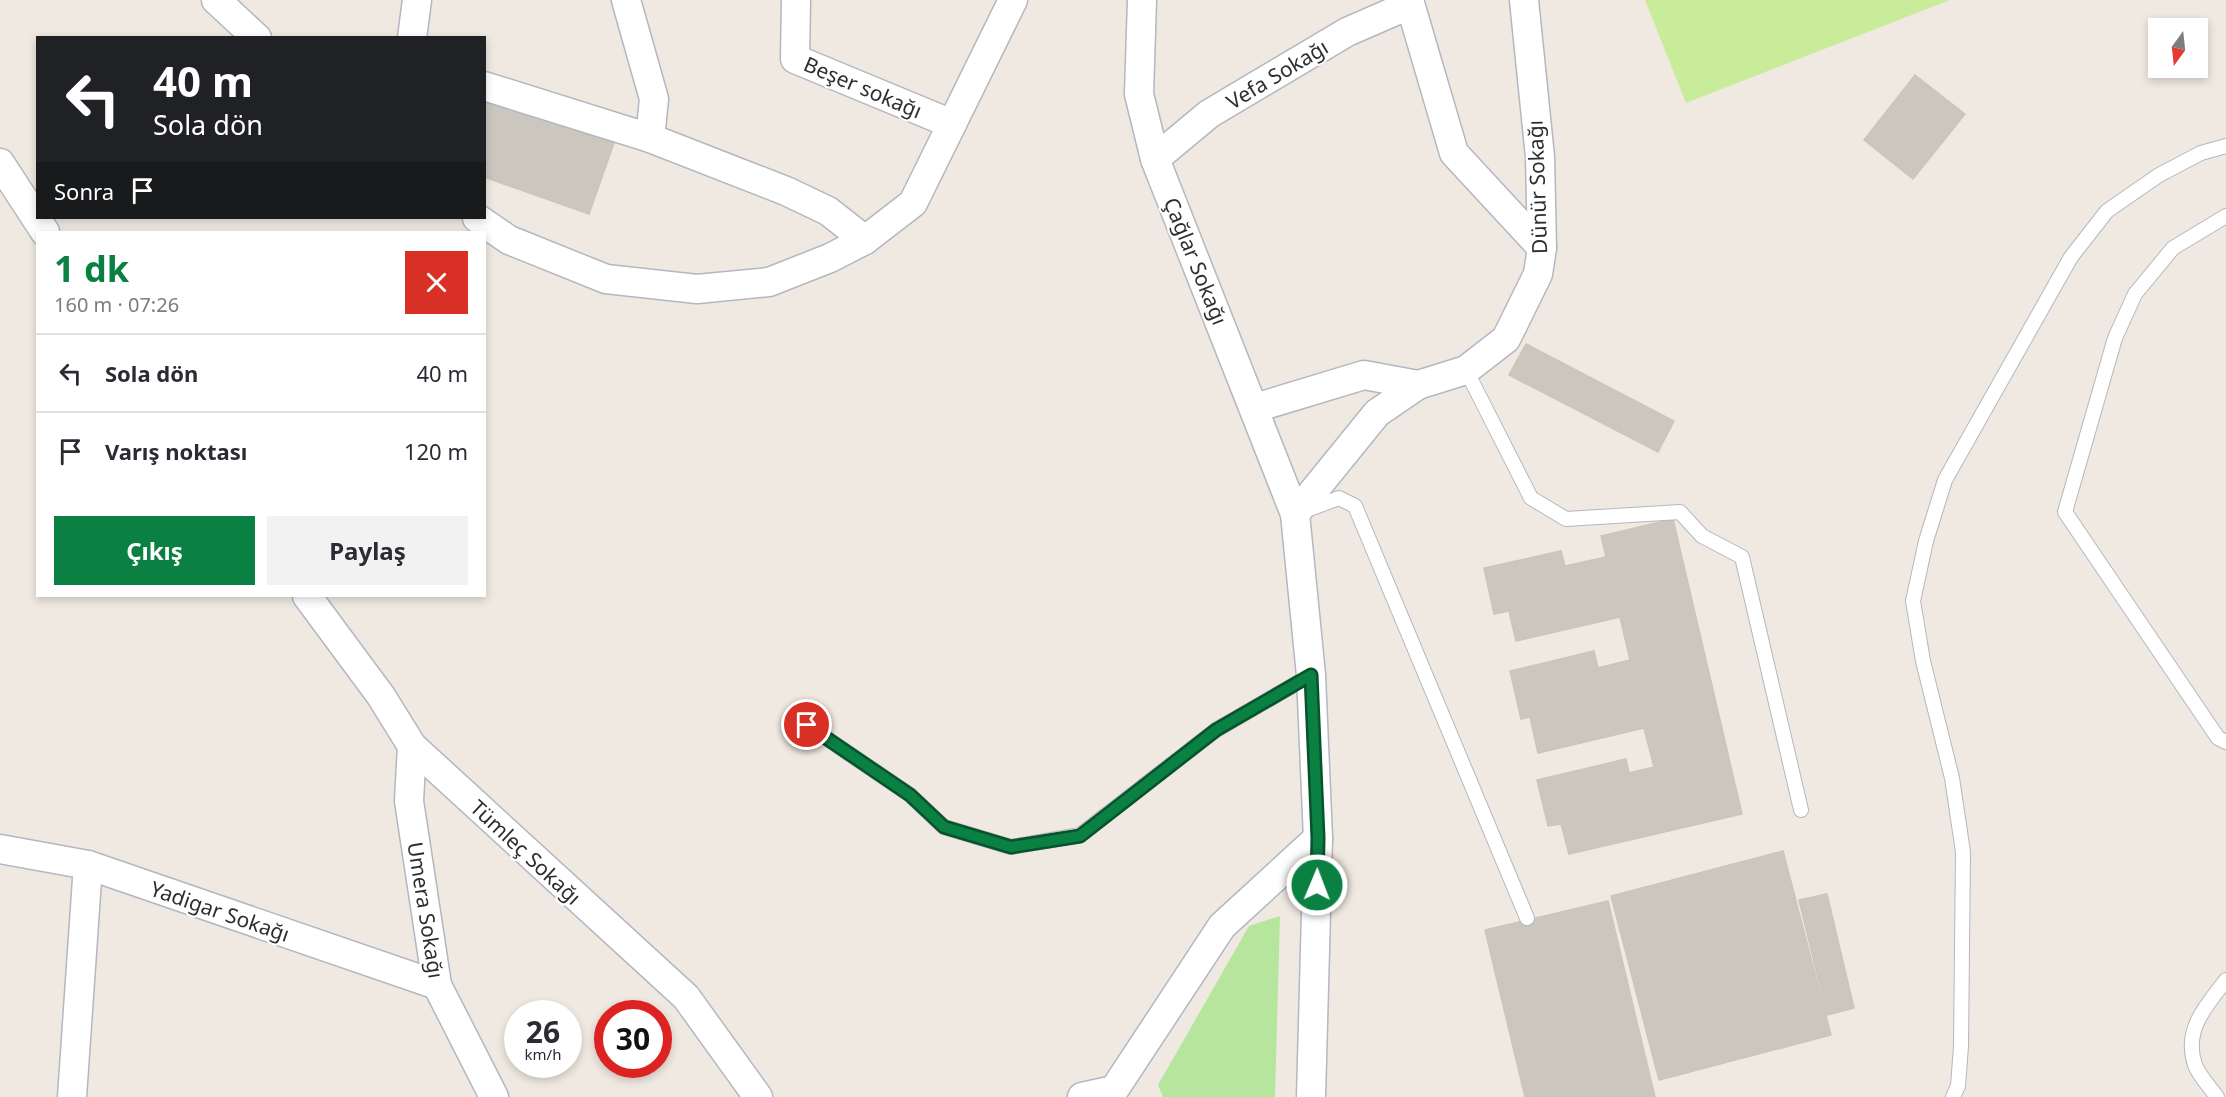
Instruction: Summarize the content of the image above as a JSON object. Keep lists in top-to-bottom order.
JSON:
{
  "streets": {
    "street": [
      "Vefa Sokağı",
      "Beşer sokağı",
      "Dünür Sokağı",
      "Çağlar Sokağı",
      "Tümleç Sokağı",
      "Umera Sokağı",
      "Yadigar Sokağı"
    ]
  },
  "crossings": [
    ["Vefa Sokağı", "Çağlar Sokağı"],
    ["Dünür Sokağı", "Çağlar Sokağı"],
    ["Tümleç Sokağı", "Umera Sokağı"],
    ["Umera Sokağı", "Yadigar Sokağı"]
  ],
  "north": "bottom",
  "page": {
    "turn": ["40 m", "Sola dön"],
    "then": "Sonra",
    "heading": ["1 dk", "160 m · 07:26"],
    "list": [
      {
        "name": "Sola dön",
        "value": "40 m"
      },
      {
        "name": "Varış noktası",
        "value": "120 m"
      }
    ],
    "buttons": ["Çıkış", "Paylaş"],
    "speed": "26 km/h",
    "limit": "30"
  }
}
